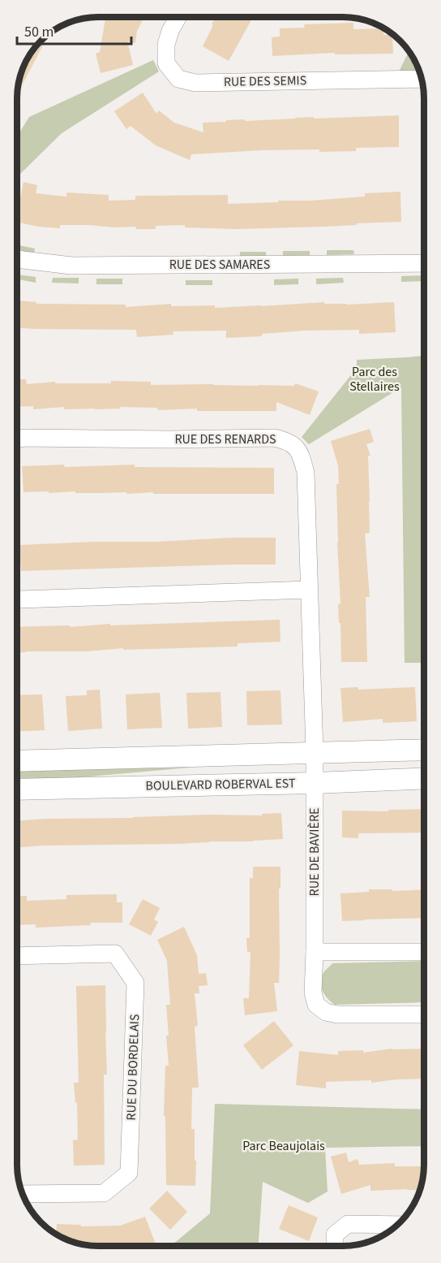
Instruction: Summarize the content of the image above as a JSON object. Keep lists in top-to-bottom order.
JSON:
{
  "streets": {
    "street": [
      "RUE DES SEMIS",
      "RUE DES SAMARES",
      "RUE DES RENARDS",
      "BOULEVARD ROBERVAL EST",
      "RUE DE BAVIÈRE",
      "RUE DU BORDELAIS"
    ]
  },
  "crossings": [
    ["RUE DES RENARDS", "RUE DE BAVIÈRE"],
    ["BOULEVARD ROBERVAL EST", "RUE DE BAVIÈRE"]
  ],
  "parks": ["Parc des Stellaires", "Parc Beaujolais"],
  "scale_bar": "50 m"
}
